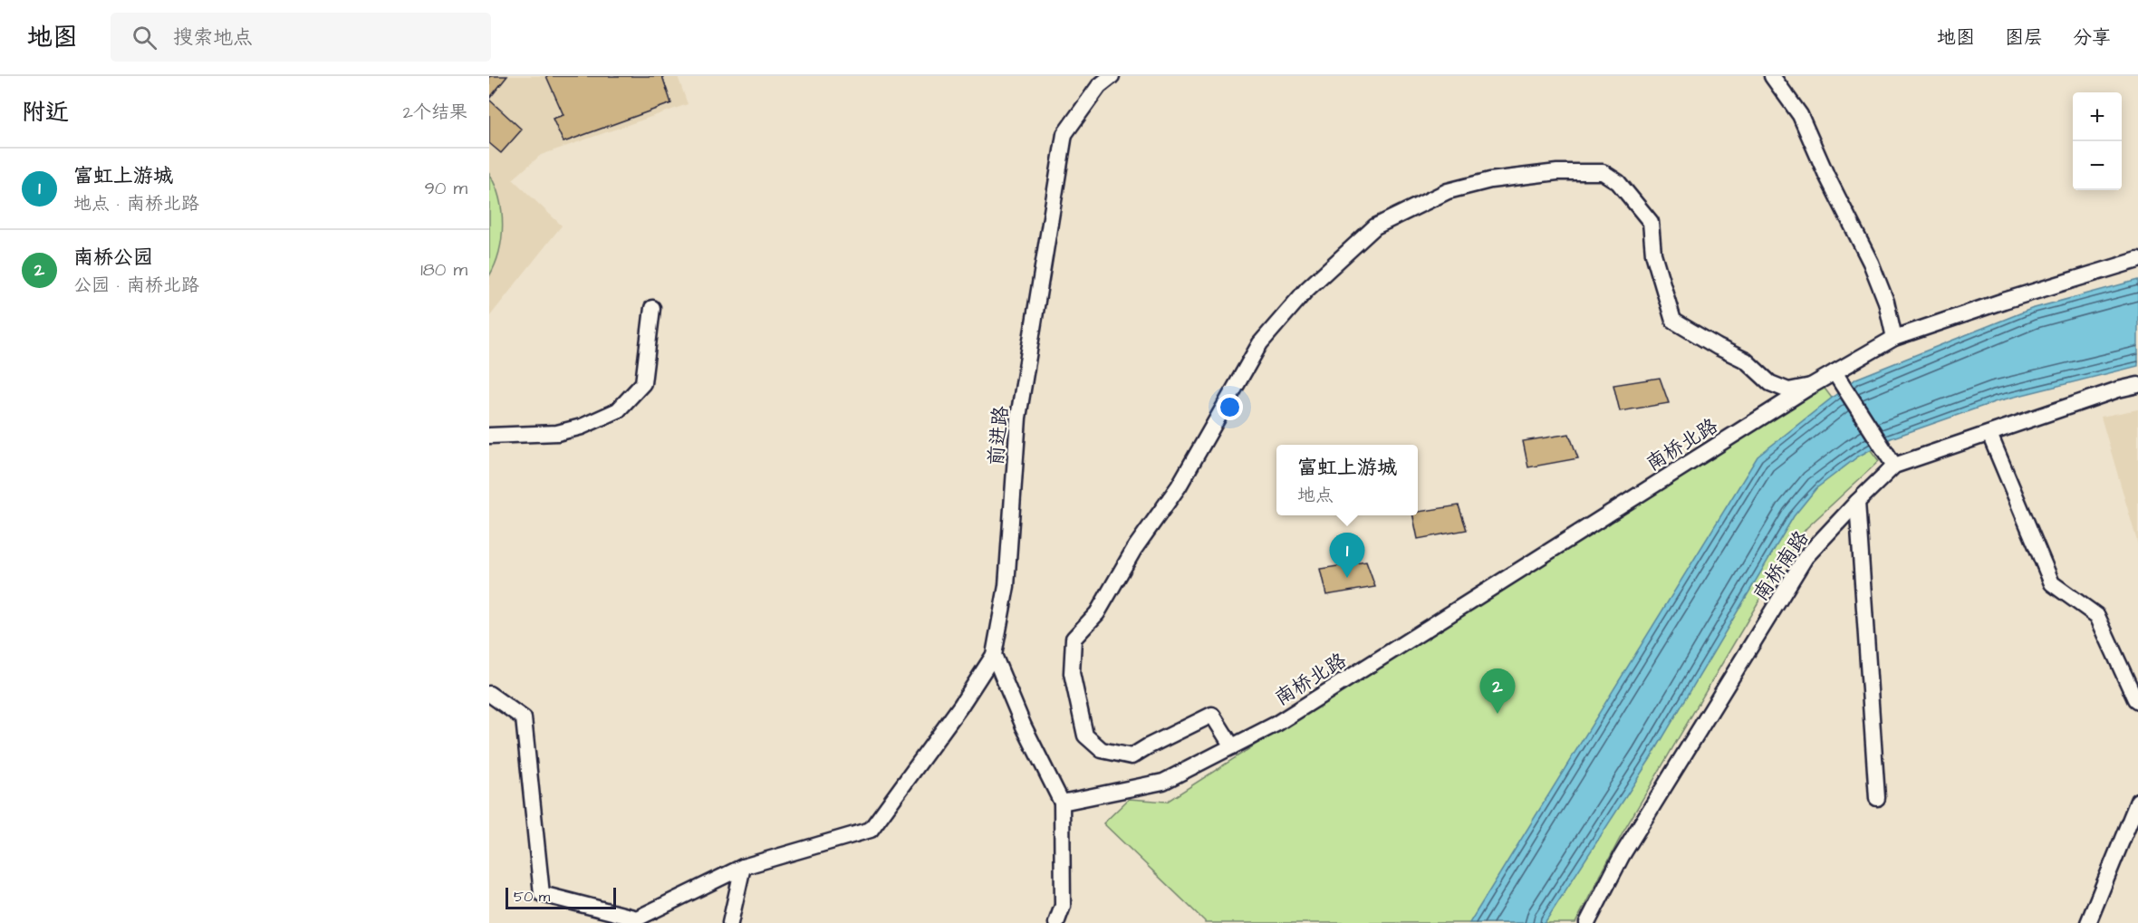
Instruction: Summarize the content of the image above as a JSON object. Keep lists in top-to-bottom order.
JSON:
{
  "streets": {
    "street": ["前进路", "南桥北路", "南桥南路"]
  },
  "scale_bar": "50 m",
  "page": {
    "header": "地图",
    "search": "搜索地点",
    "nav": ["地图", "图层", "分享"],
    "heading": ["附近", "2个结果"],
    "map_buttons": ["+", "−"],
    "list": [
      {
        "mark": "1",
        "name": "富虹上游城",
        "note": "地点 · 南桥北路",
        "value": "90 m"
      },
      {
        "mark": "2",
        "name": "南桥公园",
        "note": "公园 · 南桥北路",
        "value": "180 m"
      }
    ],
    "popup": ["富虹上游城", "地点"],
    "pins": ["1", "2"],
    "scale": "50 m"
  }
}
